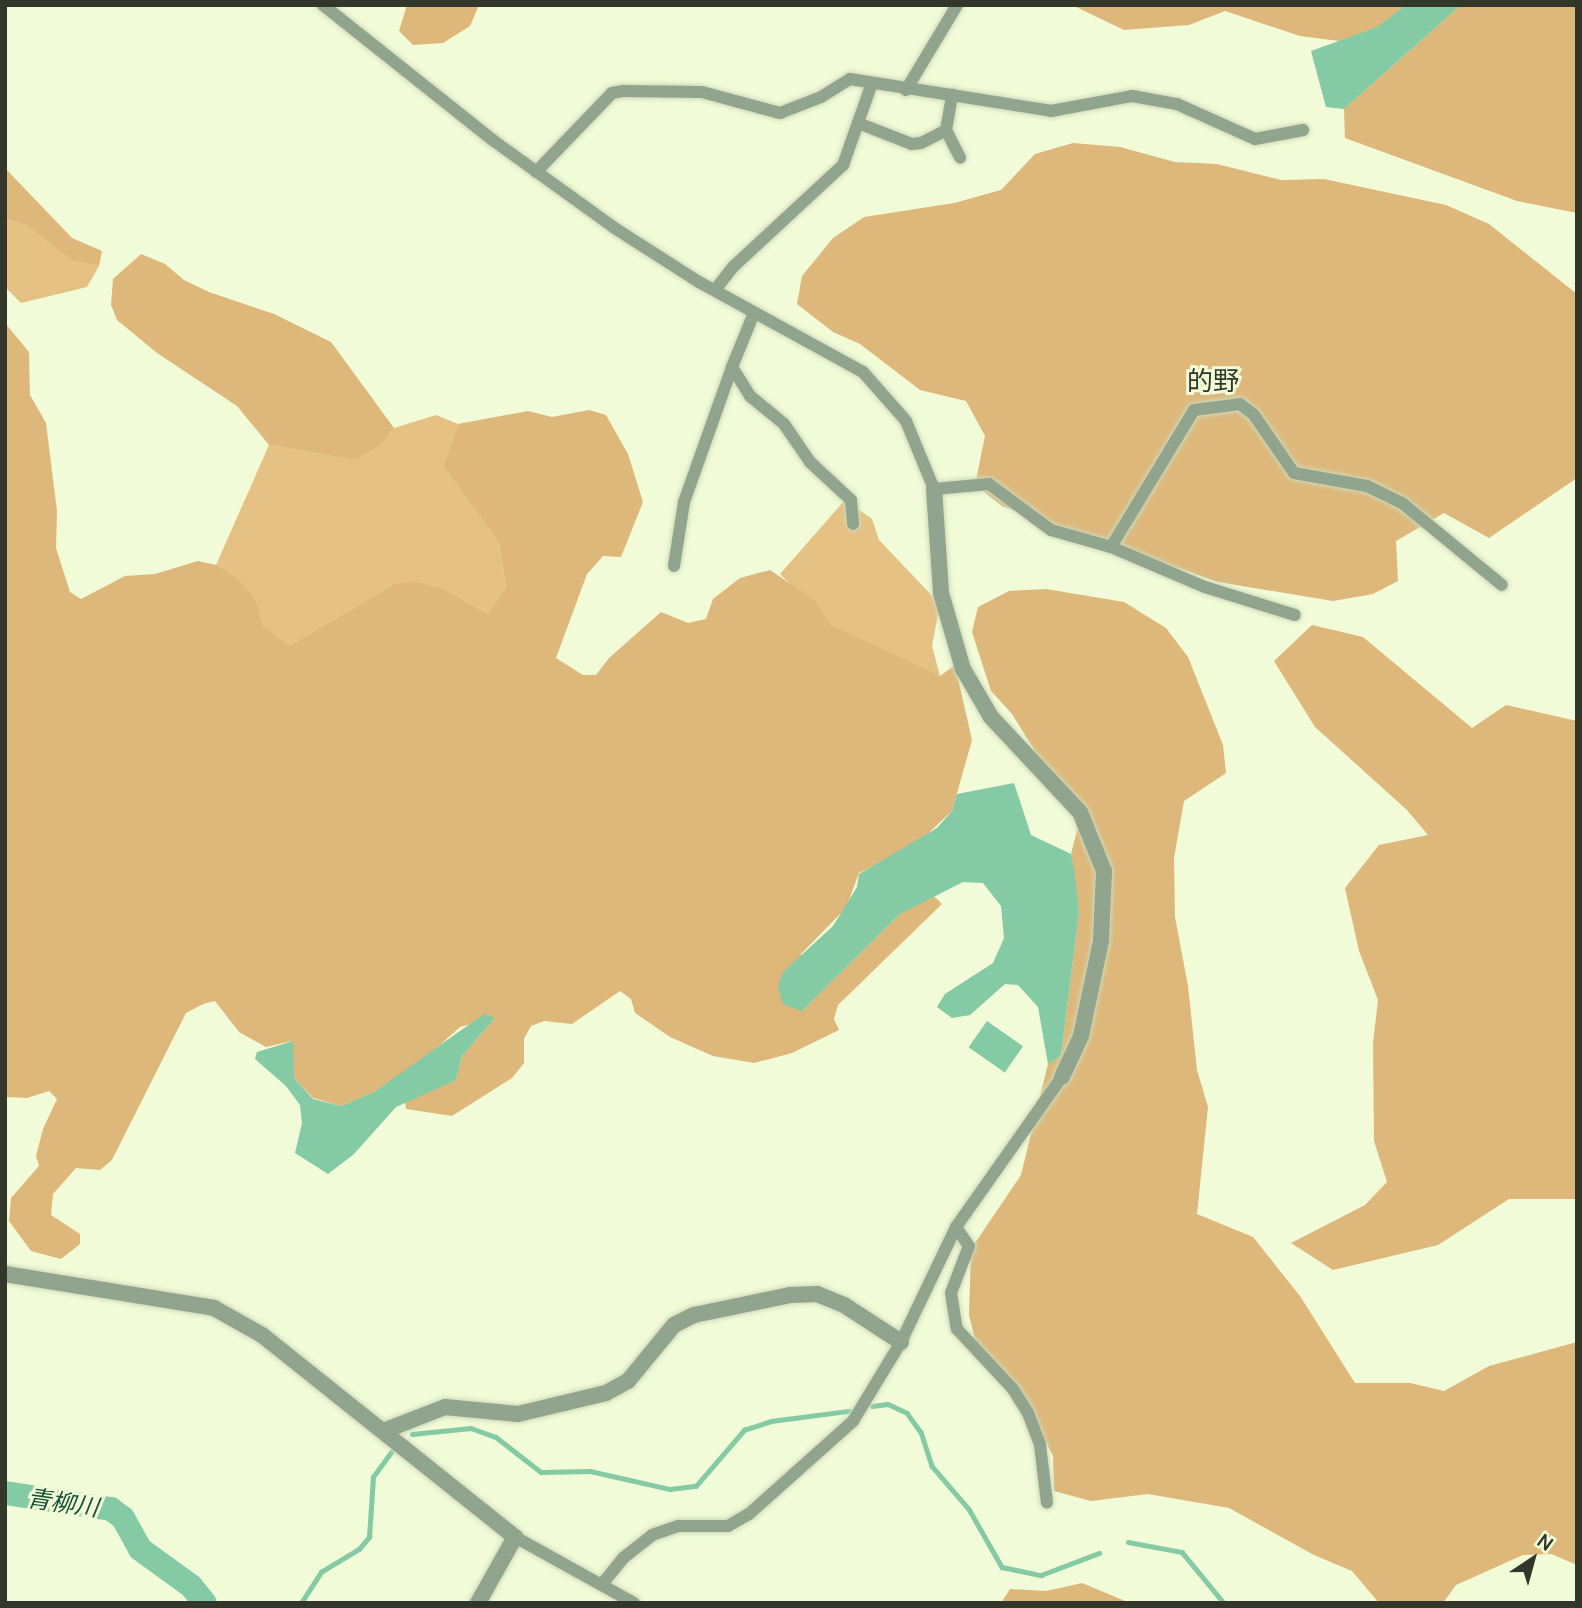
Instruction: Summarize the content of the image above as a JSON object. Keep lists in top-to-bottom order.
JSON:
{
  "districts": ["的野"],
  "water": ["青柳川"],
  "north": "top right"
}
